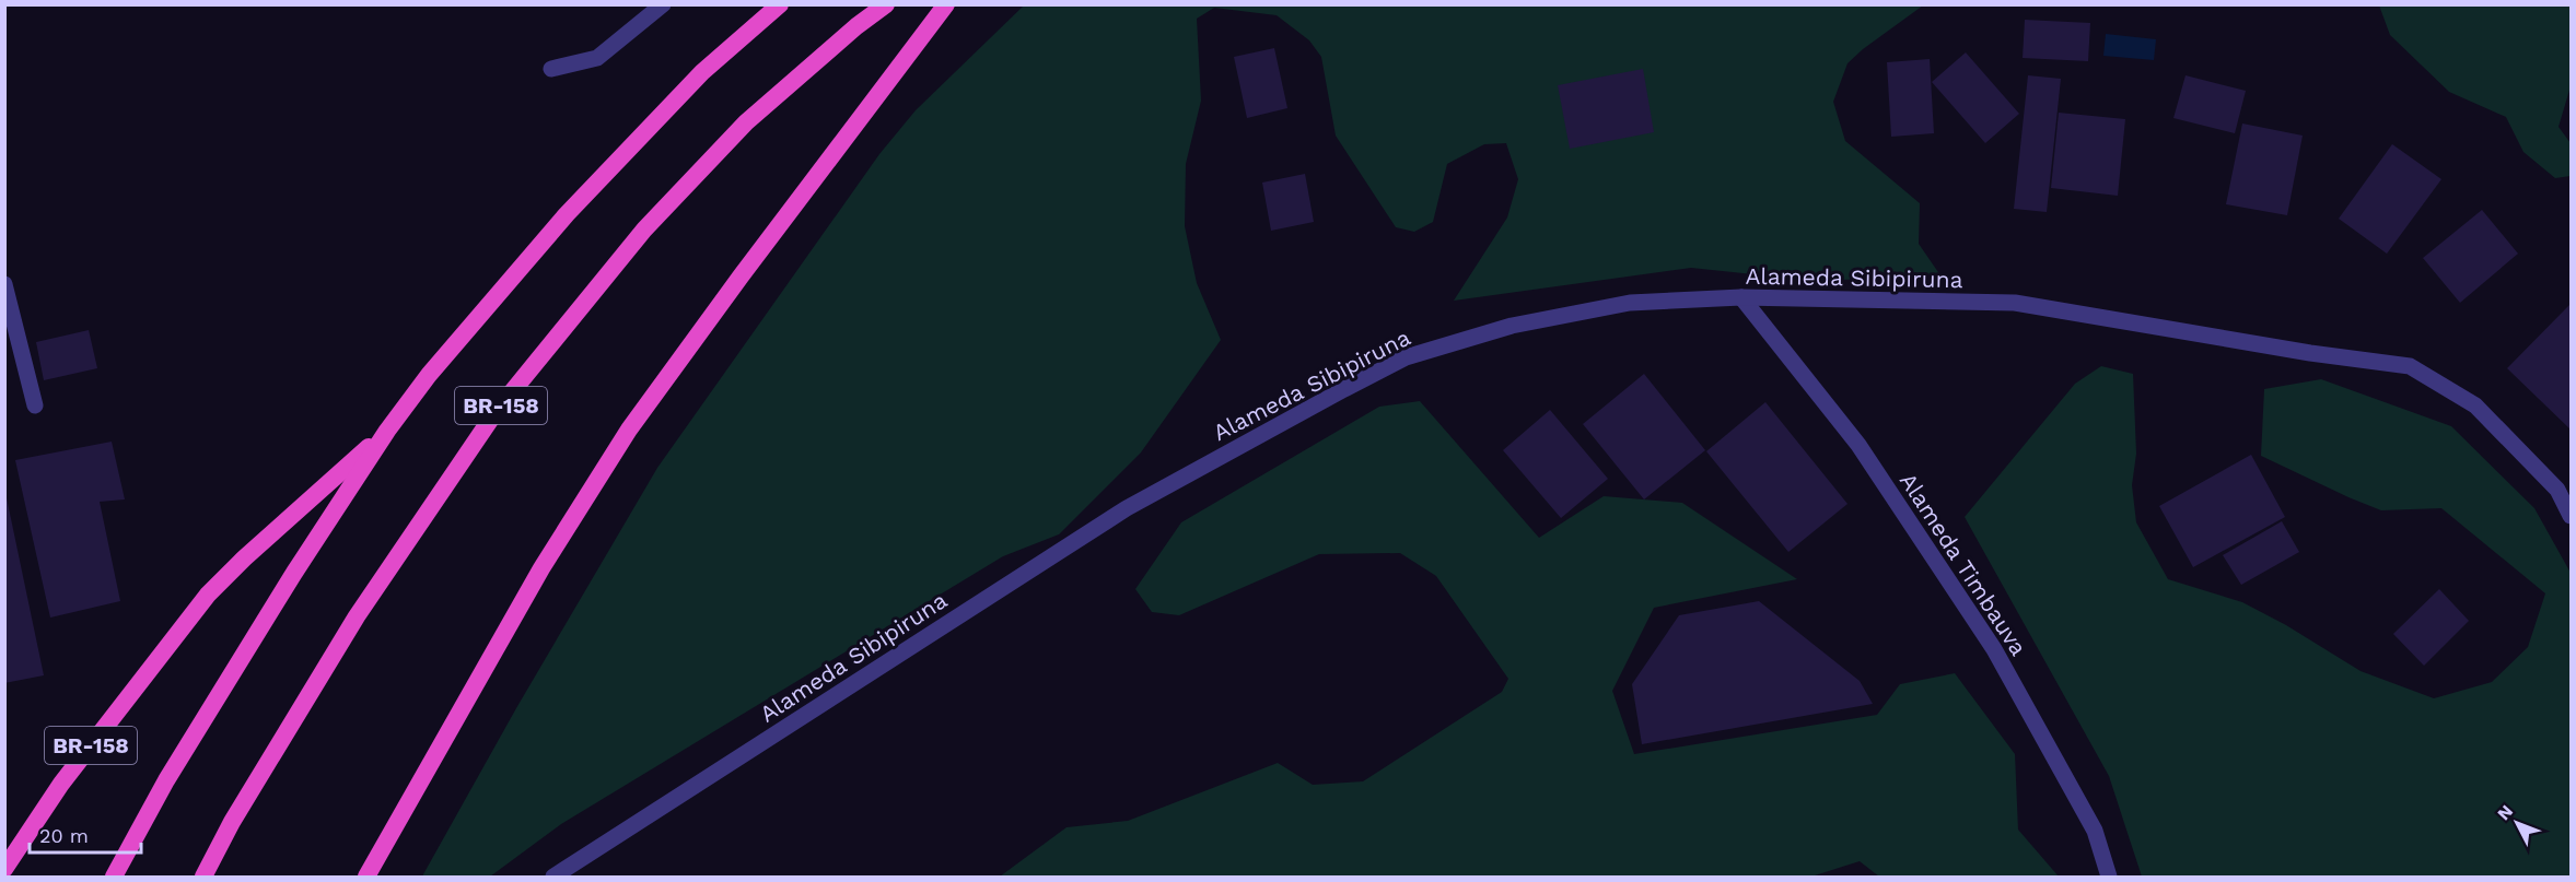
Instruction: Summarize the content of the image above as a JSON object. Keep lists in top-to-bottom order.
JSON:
{
  "streets": {
    "highway": ["BR-158"],
    "street": ["Alameda Sibipiruna", "Alameda Timbauva"]
  },
  "crossings": [
    ["Alameda Sibipiruna", "Alameda Timbauva"]
  ],
  "scale_bar": "20 m",
  "north": "top left"
}
